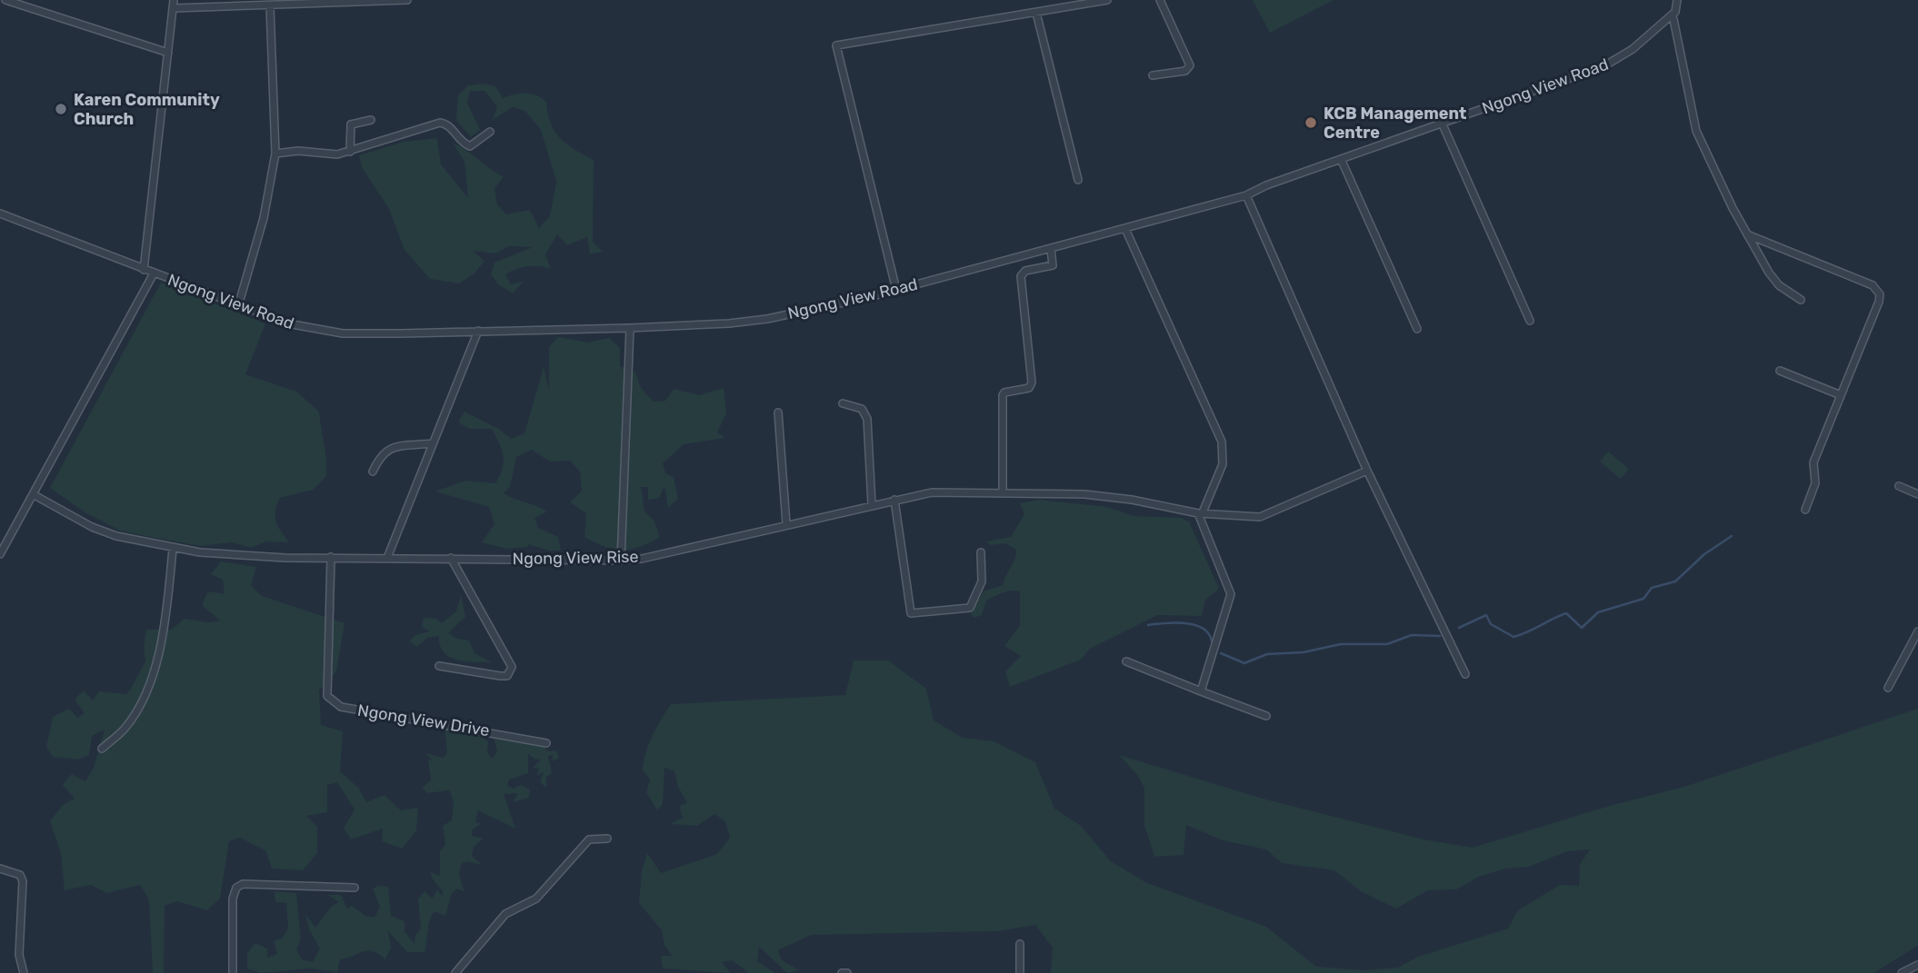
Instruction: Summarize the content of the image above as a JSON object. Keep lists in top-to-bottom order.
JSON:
{
  "streets": {
    "street": ["Ngong View Road", "Ngong View Rise", "Ngong View Drive"]
  },
  "crossings": [
    ["Ngong View Rise", "Ngong View Drive"]
  ],
  "places": ["Karen Community Church", "KCB Management Centre"]
}
